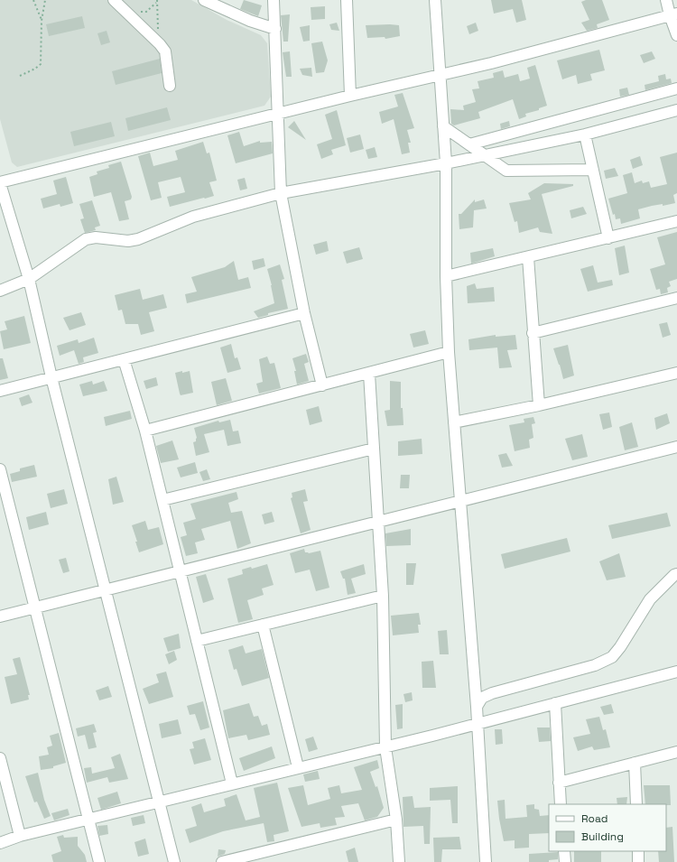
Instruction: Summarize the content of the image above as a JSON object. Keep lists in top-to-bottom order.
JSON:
{
  "legend": ["Road", "Building"]
}
